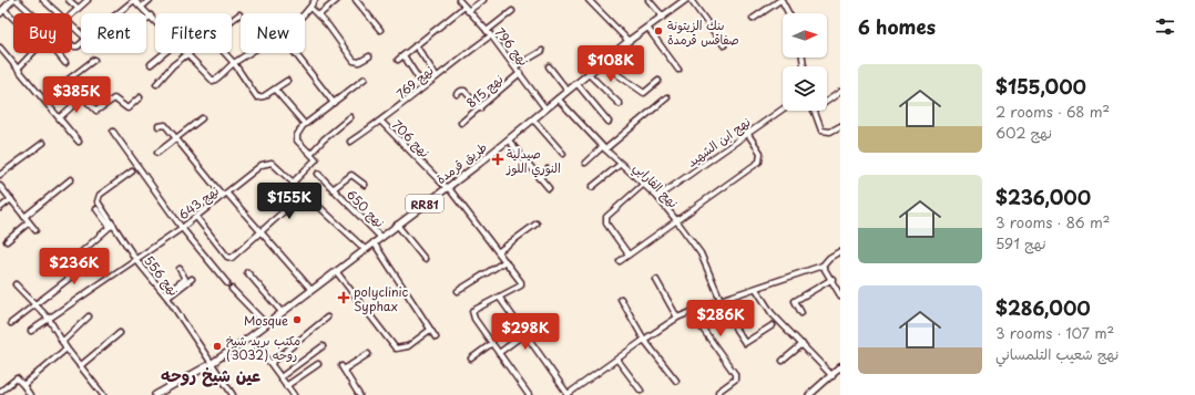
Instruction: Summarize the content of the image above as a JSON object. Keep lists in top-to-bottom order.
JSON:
{
  "streets": {
    "main road": ["طريق قرمدة", "RR81"],
    "street": [
      "نهج 796",
      "نهج 769",
      "نهج 815",
      "نهج 706",
      "نهج ابن الشهيد",
      "نهج الفارابي",
      "نهج 643",
      "نهج 650",
      "نهج 556"
    ]
  },
  "crossings": [
    ["نهج 796", "نهج 769"],
    ["نهج 796", "نهج 815"],
    ["نهج 796", "طريق قرمدة"],
    ["نهج 769", "نهج 706"],
    ["نهج 706", "طريق قرمدة"],
    ["نهج ابن الشهيد", "نهج الفارابي"],
    ["طريق قرمدة", "نهج الفارابي"],
    ["طريق قرمدة", "نهج 650"],
    ["طريق قرمدة", "نهج 556"],
    ["نهج 643", "نهج 556"]
  ],
  "districts": ["عين شيخ روحه"],
  "places": {
    "other": ["بنك الزيتونة صفاقس قرمدة", "Mosque", "مكتب بريد شيخ روحه (3032)"],
    "health": ["صيدلية النوري اللوز", "polyclinic Syphax"]
  },
  "north": "right",
  "page": {
    "heading": "6 homes",
    "chip": [
      "Buy",
      "Rent",
      "Filters",
      "New"
    ],
    "price": [
      "$108K",
      "$385K",
      "$155K",
      "$236K",
      "$286K",
      "$298K"
    ],
    "list": [
      {
        "name": "$155,000",
        "note": "2 rooms · 68 m² · نهج 602"
      },
      {
        "name": "$236,000",
        "note": "3 rooms · 86 m² · نهج 591"
      },
      {
        "name": "$286,000",
        "note": "3 rooms · 107 m² · نهج شعيب التلمساني"
      }
    ]
  }
}
